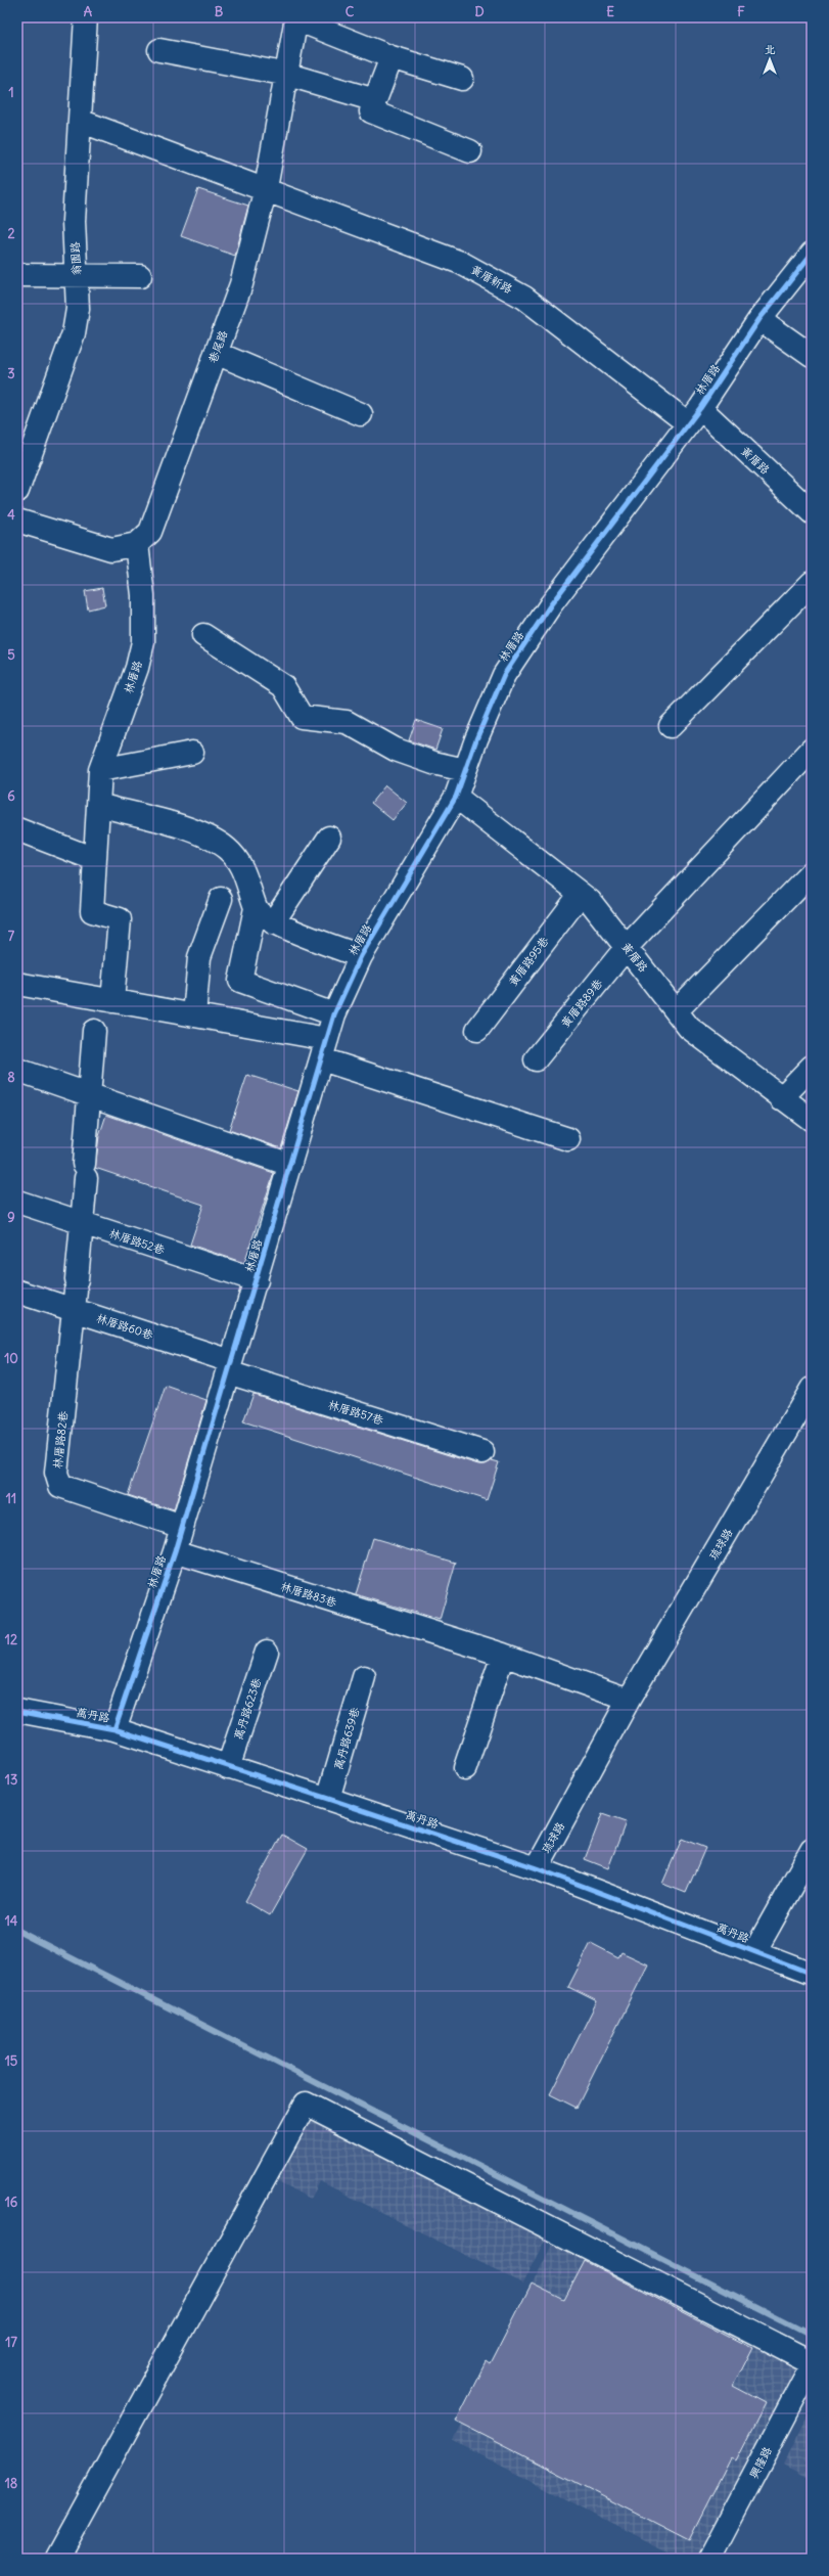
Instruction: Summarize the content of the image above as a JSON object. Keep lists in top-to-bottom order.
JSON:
{
  "streets": {
    "street": [
      "翁園路",
      "黃厝新路",
      "巷尾路",
      "林厝路",
      "黃厝路",
      "黃厝路95巷",
      "黃厝路89巷",
      "林厝路52巷",
      "林厝路60巷",
      "林厝路57巷",
      "林厝路82巷",
      "琉球路",
      "林厝路83巷",
      "萬丹路623巷",
      "萬丹路",
      "萬丹路639巷",
      "興隆路"
    ]
  },
  "crossings": [
    ["翁園路", "黃厝新路"],
    ["黃厝新路", "巷尾路"],
    ["黃厝新路", "林厝路"],
    ["黃厝新路", "黃厝路"],
    ["巷尾路", "林厝路"],
    ["林厝路", "黃厝路"],
    ["林厝路", "林厝路52巷"],
    ["林厝路", "林厝路60巷"],
    ["林厝路", "林厝路57巷"],
    ["林厝路", "林厝路82巷"],
    ["林厝路", "林厝路83巷"],
    ["林厝路", "萬丹路"],
    ["黃厝路", "黃厝路95巷"],
    ["黃厝路", "黃厝路89巷"],
    ["林厝路60巷", "林厝路57巷"],
    ["林厝路60巷", "林厝路82巷"],
    ["琉球路", "萬丹路"],
    ["萬丹路623巷", "萬丹路"],
    ["萬丹路", "萬丹路639巷"]
  ],
  "north": "top",
  "grid": {
    "columns": [
      "A",
      "B",
      "C",
      "D",
      "E",
      "F"
    ],
    "rows": [
      "1",
      "2",
      "3",
      "4",
      "5",
      "6",
      "7",
      "8",
      "9",
      "10",
      "11",
      "12",
      "13",
      "14",
      "15",
      "16",
      "17",
      "18"
    ]
  }
}
